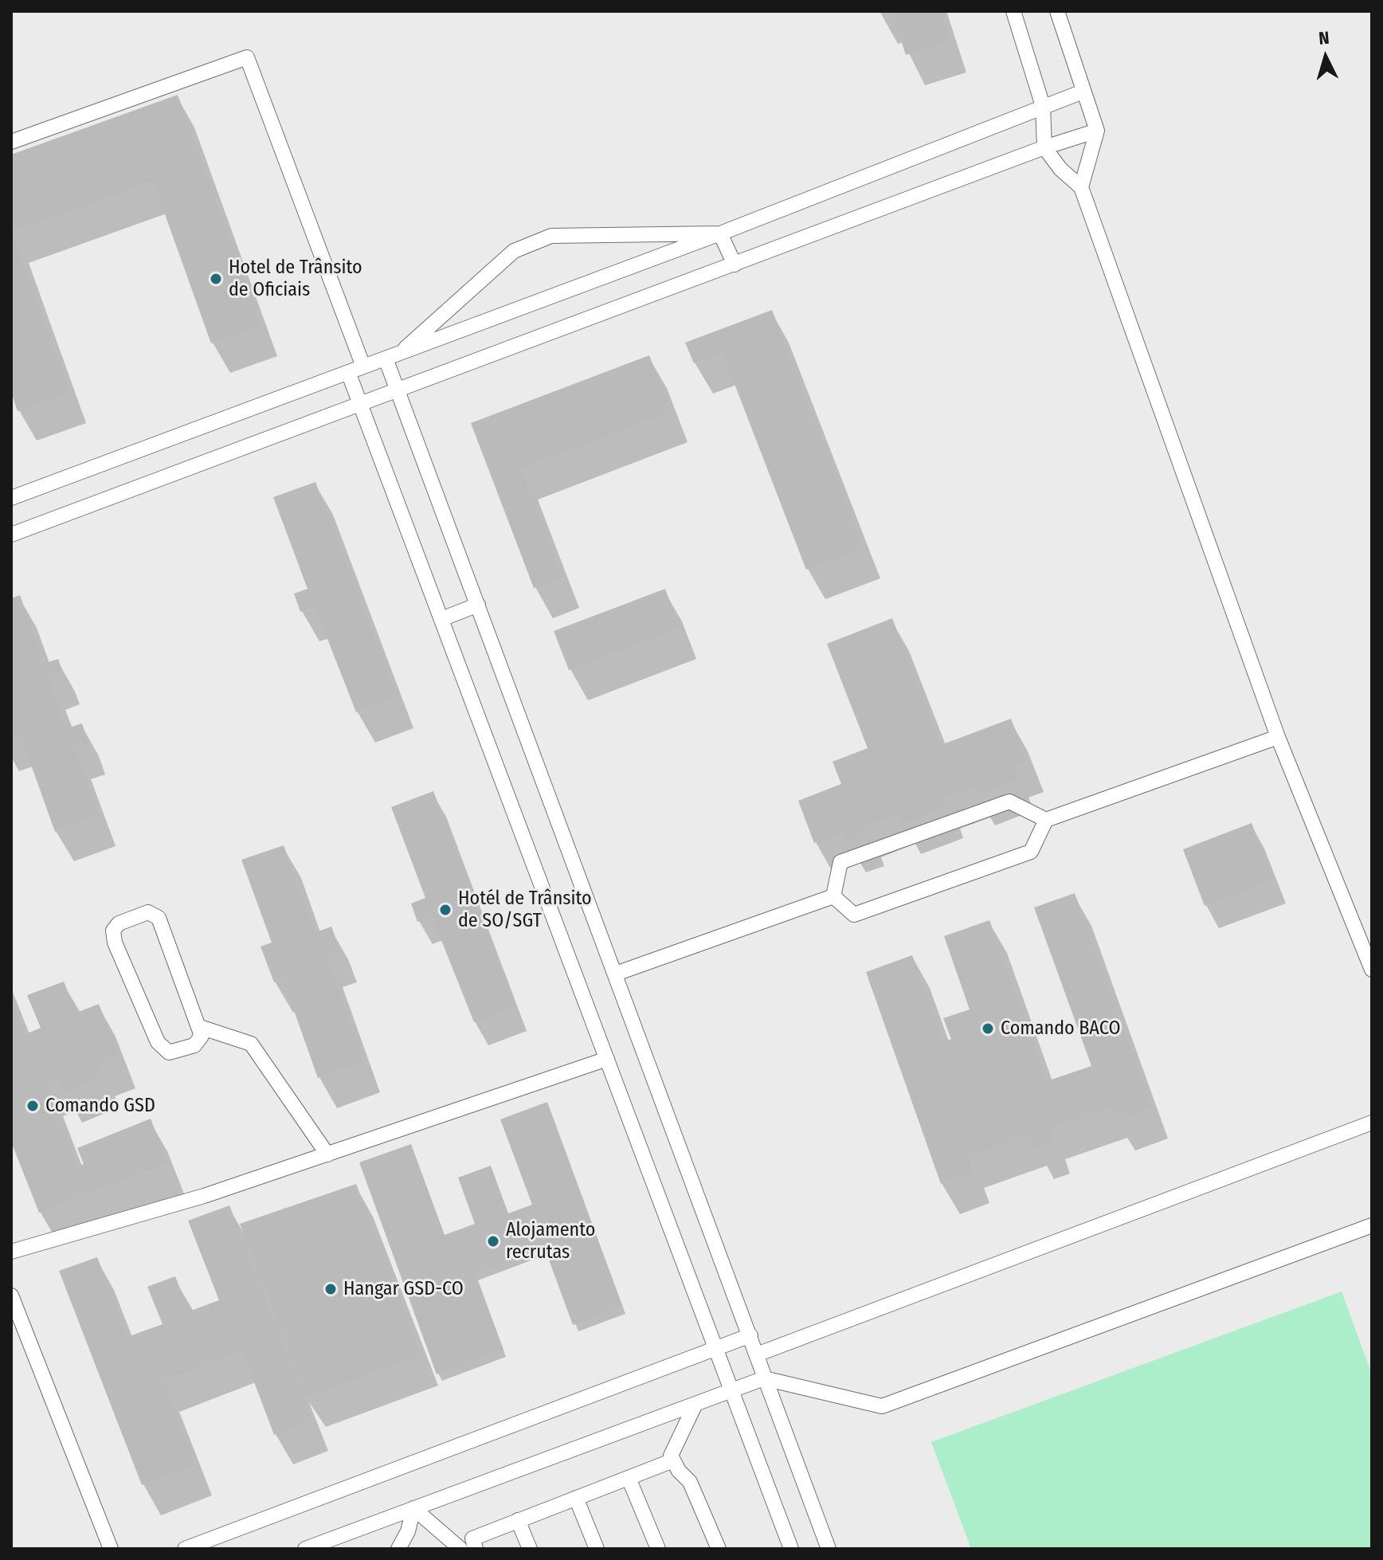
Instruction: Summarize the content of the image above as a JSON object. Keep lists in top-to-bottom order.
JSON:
{
  "places": [
    "Hotel de Trânsito de Oficiais",
    "Hotél de Trânsito de SO/SGT",
    "Comando BACO",
    "Comando GSD",
    "Alojamento recrutas",
    "Hangar GSD-CO"
  ],
  "north": "top"
}
